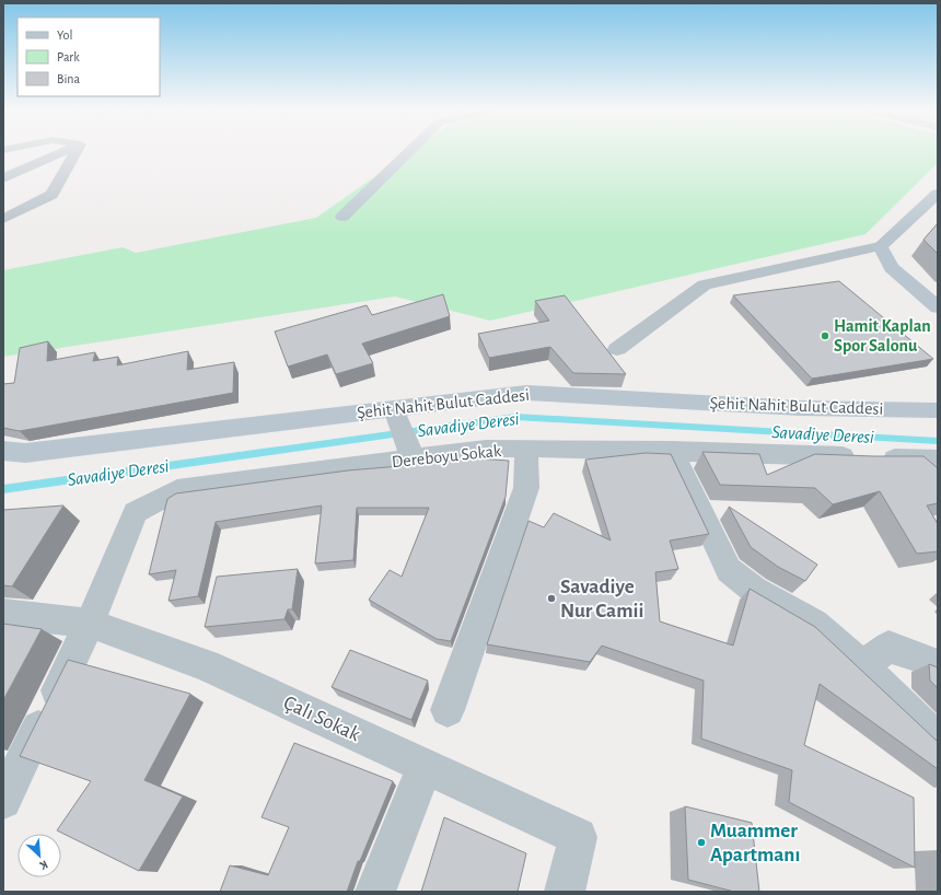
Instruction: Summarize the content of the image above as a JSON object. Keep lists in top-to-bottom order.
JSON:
{
  "streets": {
    "street": ["Şehit Nahit Bulut Caddesi", "Dereboyu Sokak", "Çalı Sokak"]
  },
  "crossings": [
    ["Dereboyu Sokak", "Çalı Sokak"]
  ],
  "water": ["Savadiye Deresi"],
  "places": ["Hamit Kaplan Spor Salonu", "Savadiye Nur Camii", "Muammer Apartmanı"],
  "legend": ["Yol", "Park", "Bina"],
  "north": "bottom right"
}
